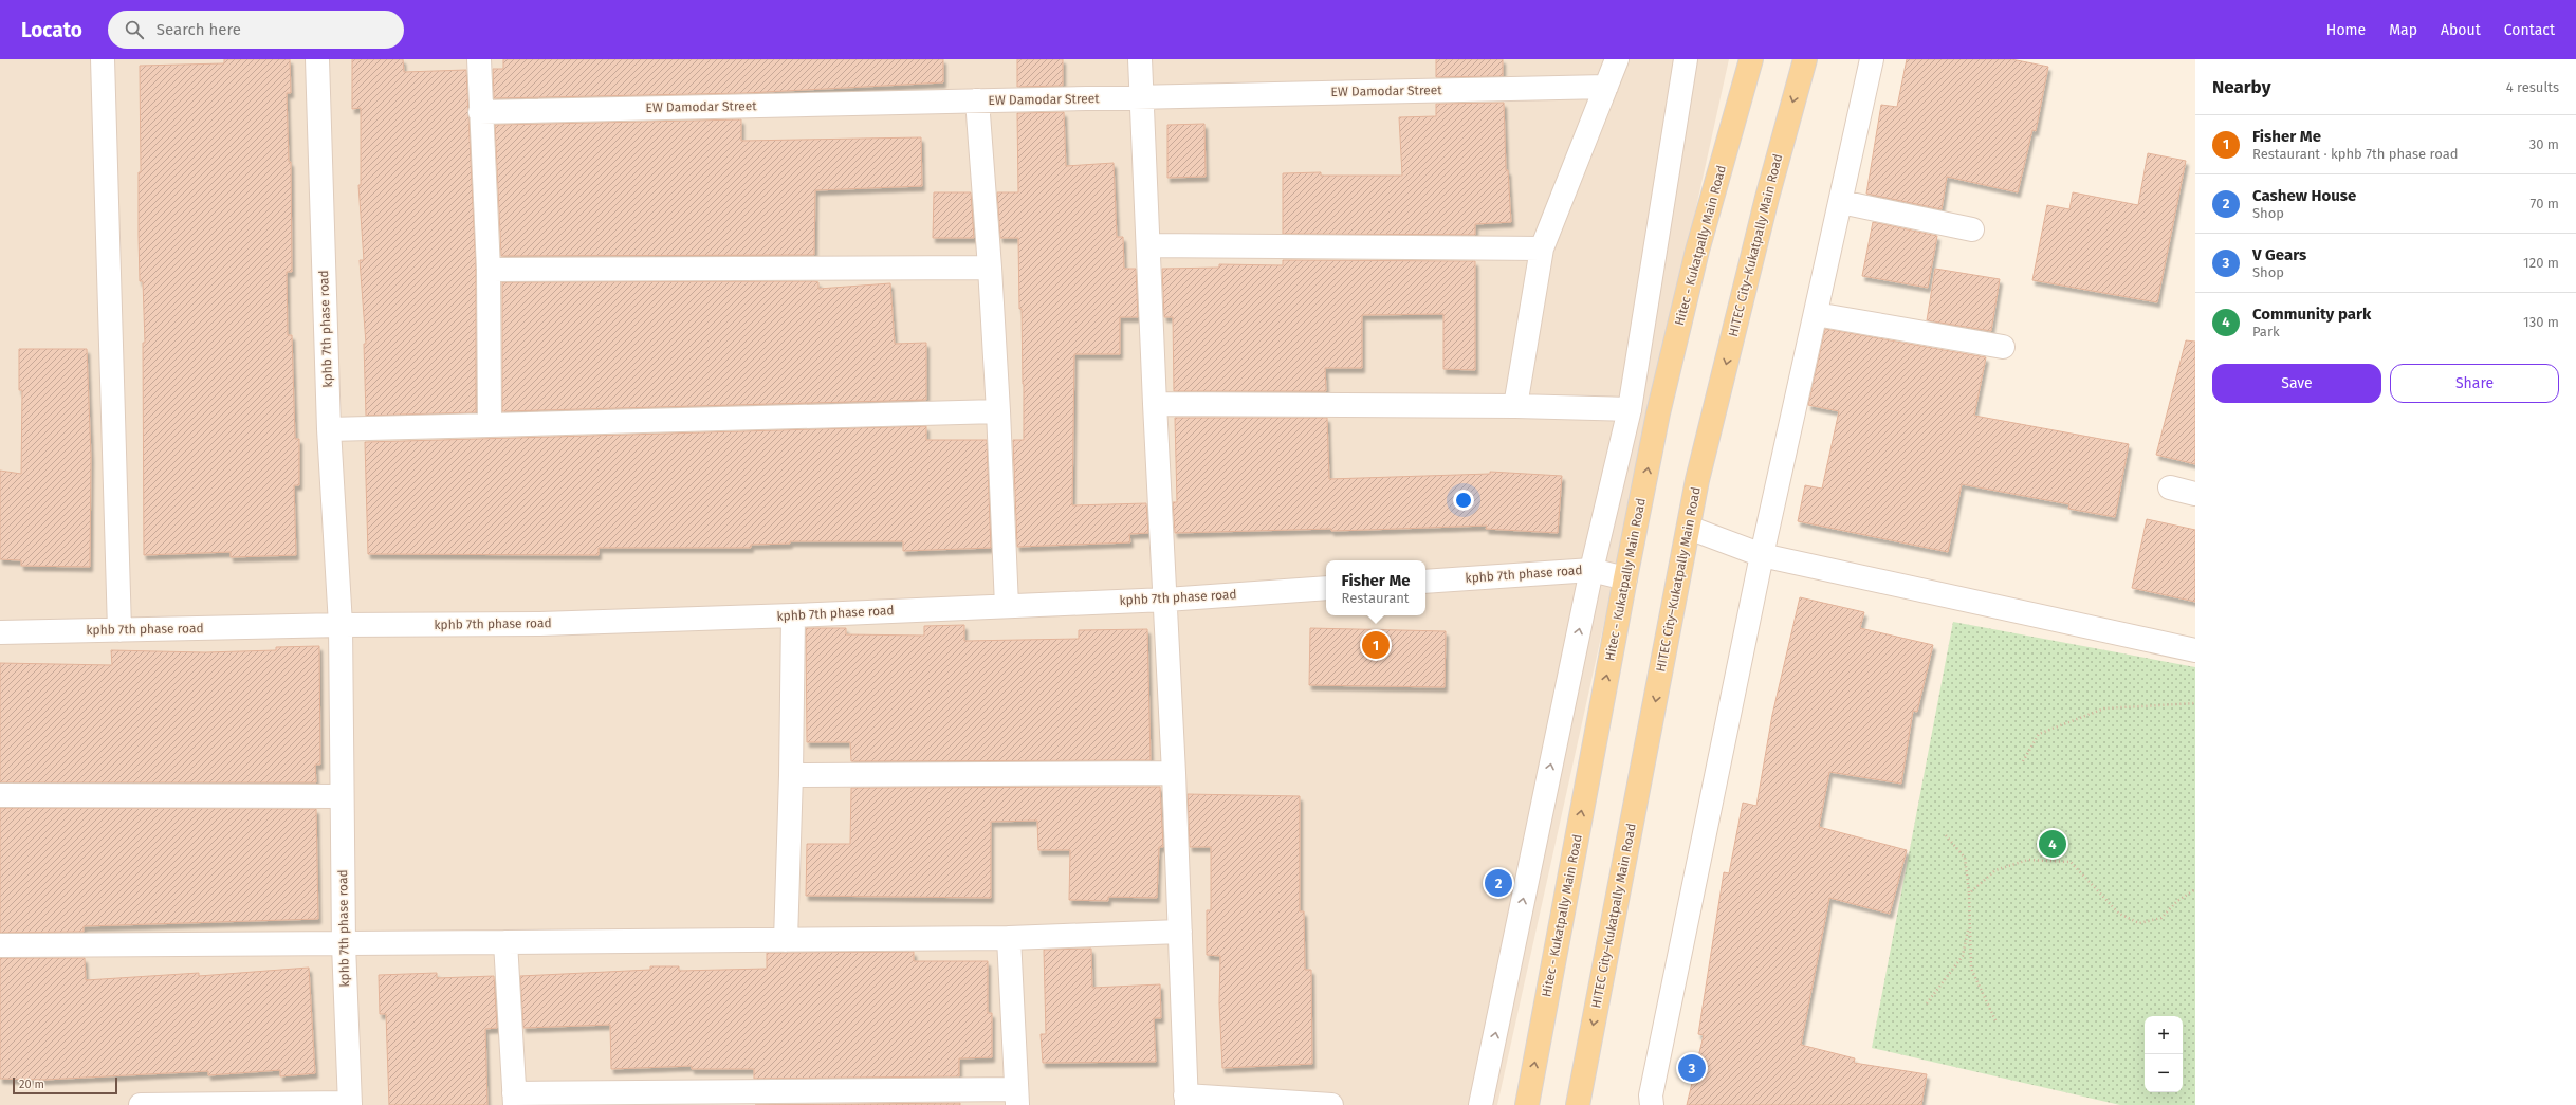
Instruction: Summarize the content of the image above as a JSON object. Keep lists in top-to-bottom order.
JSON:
{
  "streets": {
    "main road": ["Hitec - Kukatpally Main Road", "HITEC City–Kukatpally Main Road"],
    "street": ["EW Damodar Street", "kphb 7th phase road"]
  },
  "crossings": [
    ["Hitec - Kukatpally Main Road", "kphb 7th phase road"]
  ],
  "one_way": ["Hitec - Kukatpally Main Road", "HITEC City–Kukatpally Main Road"],
  "scale_bar": "20 m",
  "page": {
    "header": "Locato",
    "search": "Search here",
    "nav": [
      "Home",
      "Map",
      "About",
      "Contact"
    ],
    "heading": ["Nearby", "4 results"],
    "list": [
      {
        "mark": "1",
        "name": "Fisher Me",
        "note": "Restaurant · kphb 7th phase road",
        "value": "30 m"
      },
      {
        "mark": "2",
        "name": "Cashew House",
        "note": "Shop",
        "value": "70 m"
      },
      {
        "mark": "3",
        "name": "V Gears",
        "note": "Shop",
        "value": "120 m"
      },
      {
        "mark": "4",
        "name": "Community park",
        "note": "Park",
        "value": "130 m"
      }
    ],
    "buttons": ["Save", "Share"],
    "popup": ["Fisher Me", "Restaurant"],
    "pins": [
      "1",
      "4",
      "2",
      "3"
    ],
    "map_buttons": ["+", "−"],
    "scale": "20 m"
  }
}
